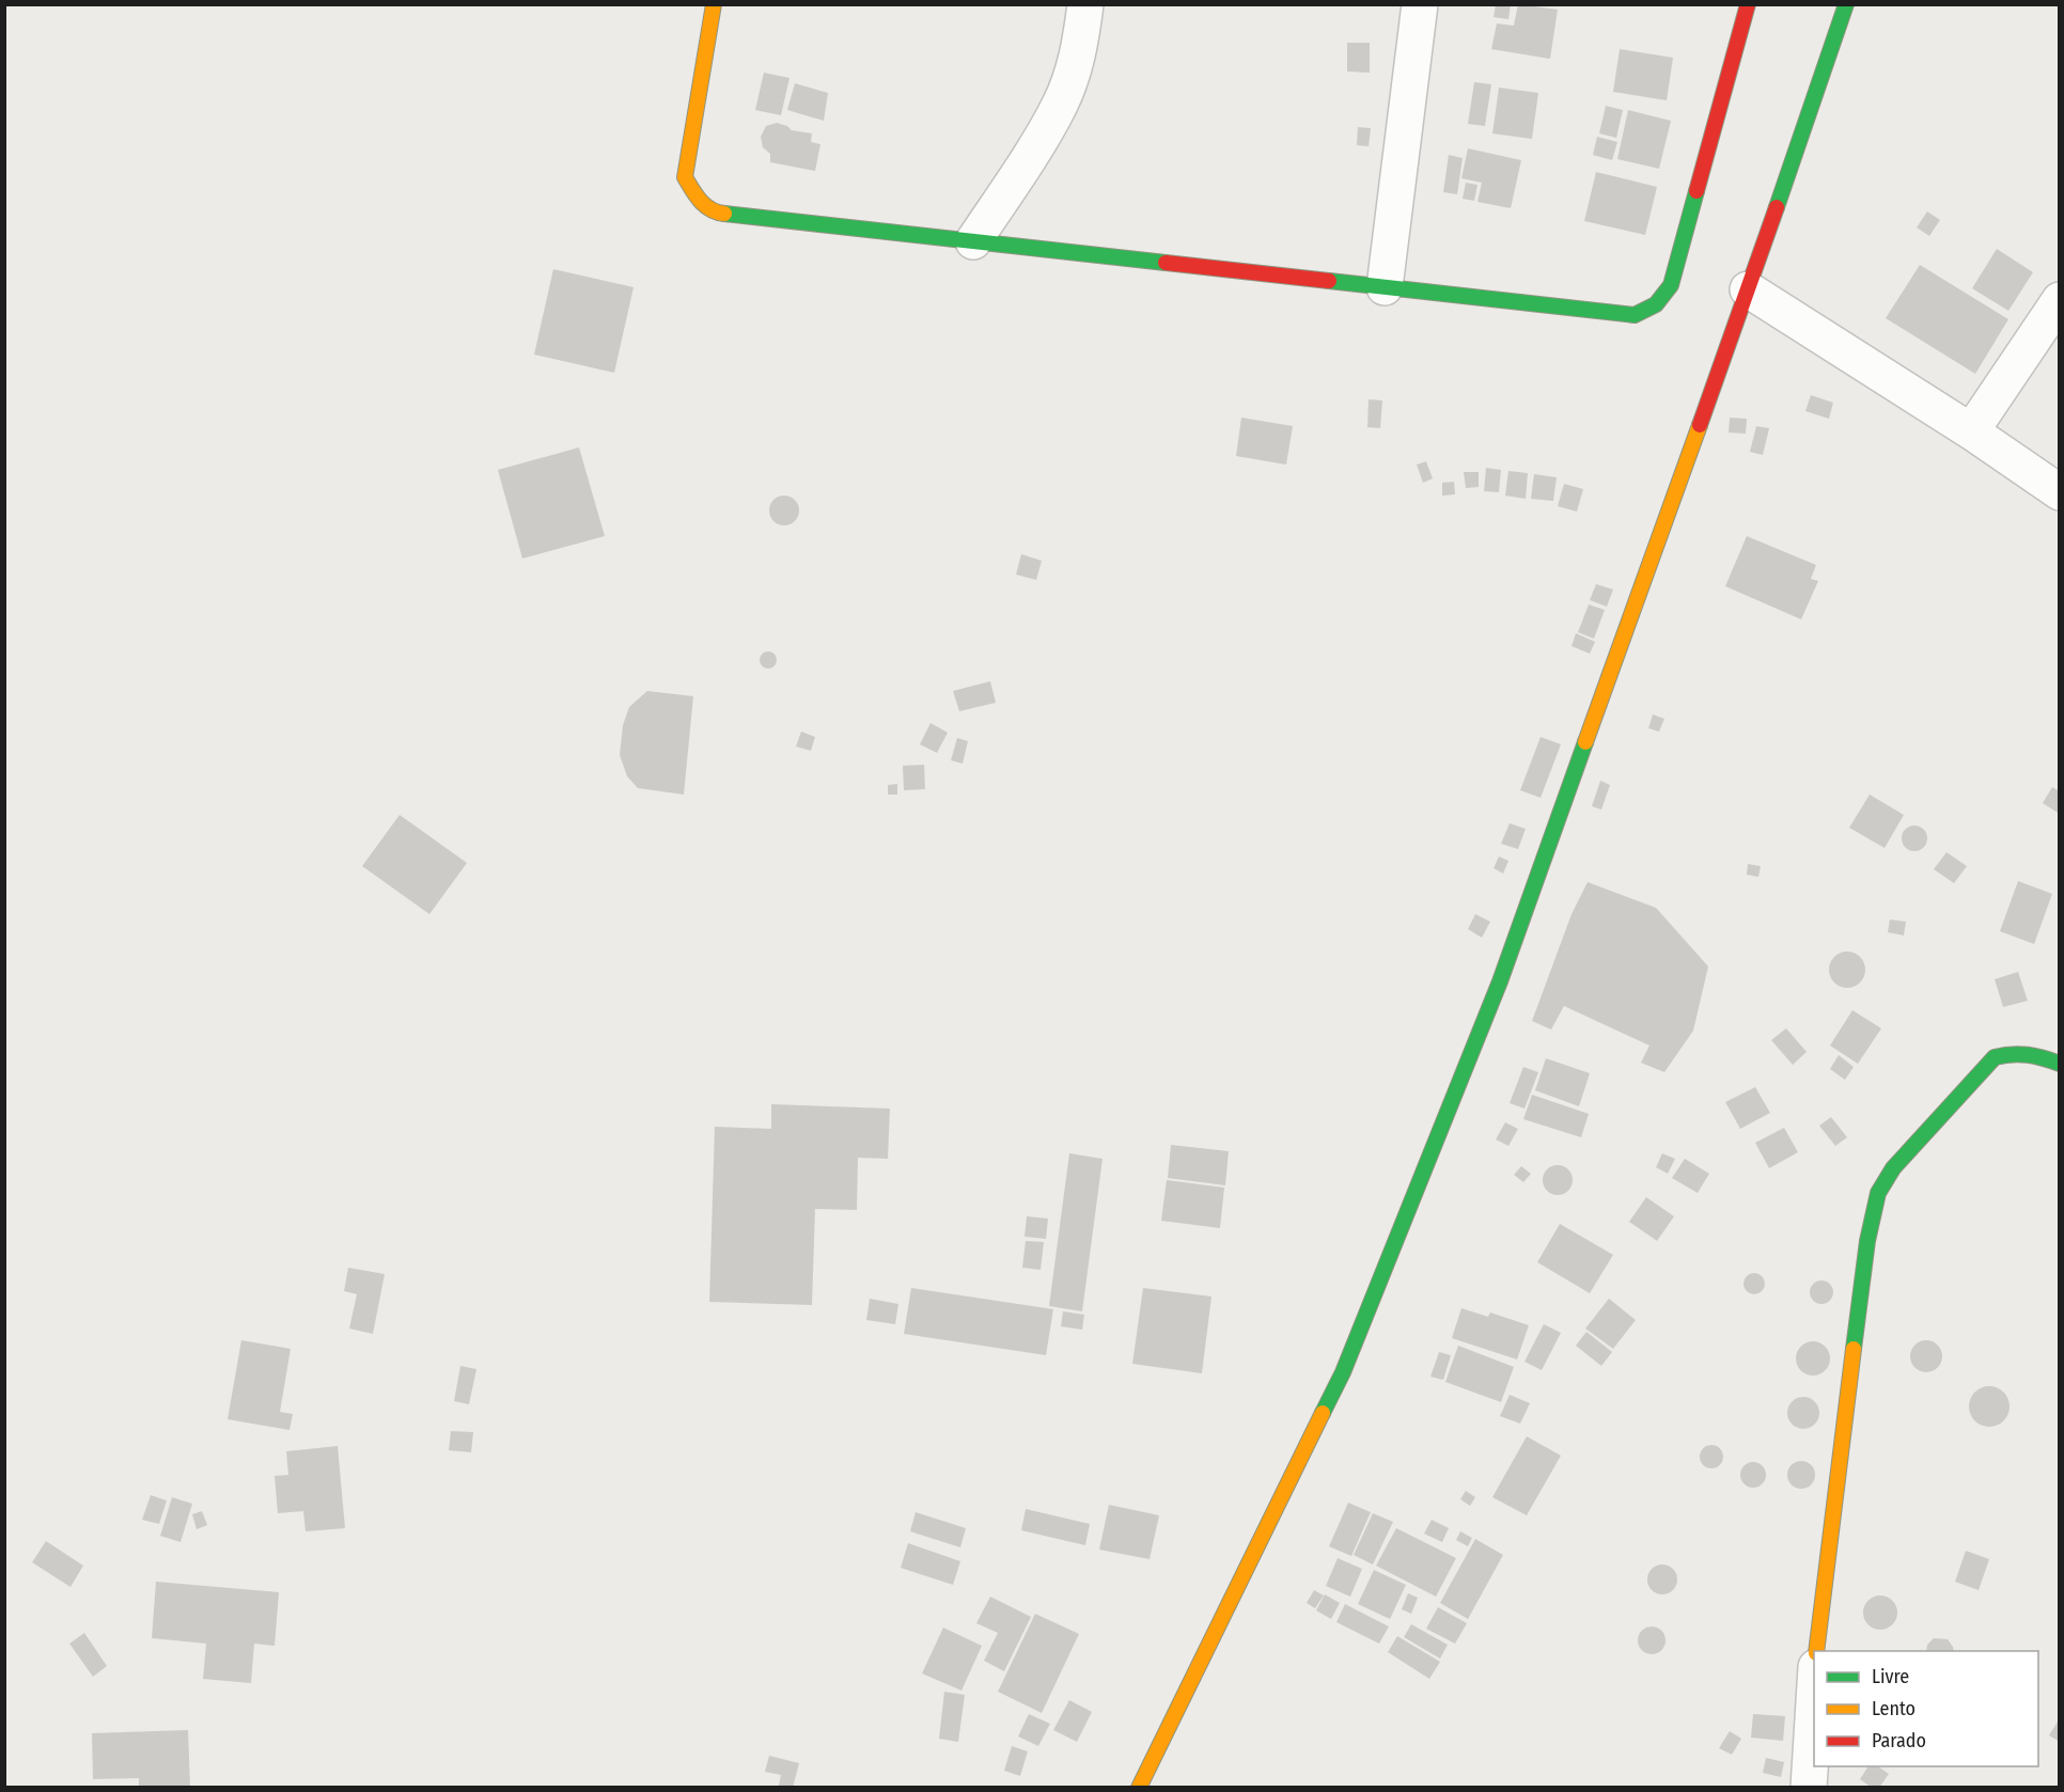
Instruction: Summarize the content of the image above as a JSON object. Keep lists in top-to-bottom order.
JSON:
{
  "legend": ["Livre", "Lento", "Parado"]
}
